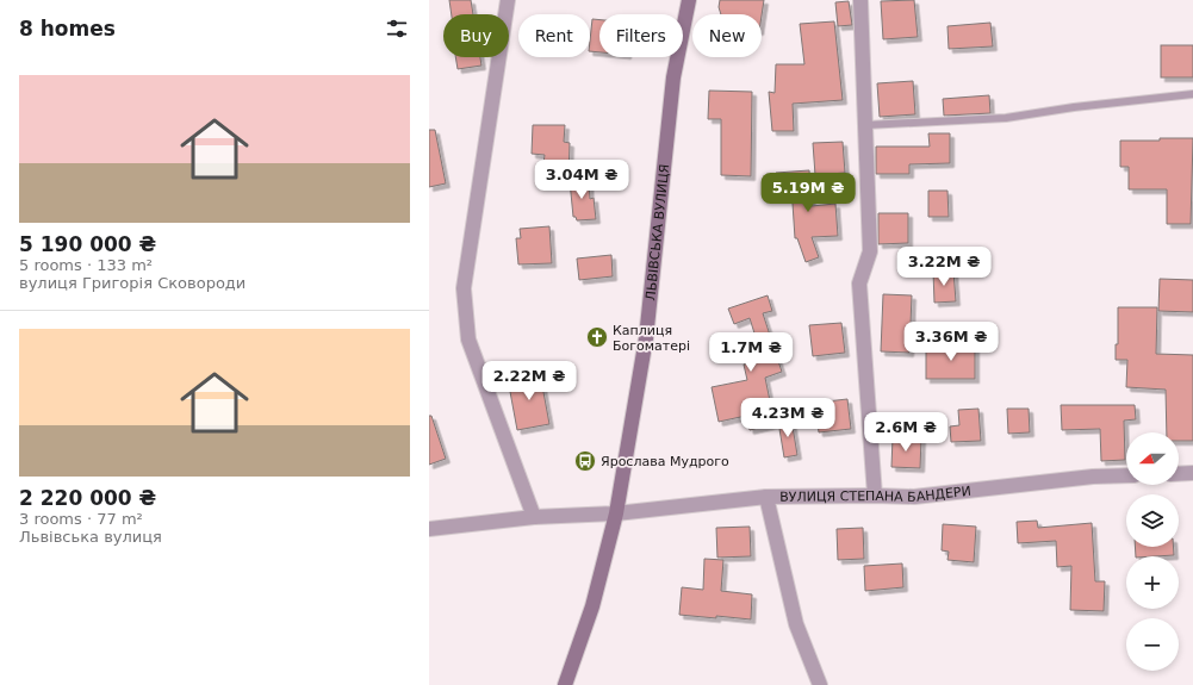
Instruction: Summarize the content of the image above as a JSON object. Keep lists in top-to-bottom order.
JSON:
{
  "streets": {
    "main road": ["ЛЬВІВСЬКА ВУЛИЦЯ"],
    "street": ["ВУЛИЦЯ СТЕПАНА БАНДЕРИ"]
  },
  "crossings": [
    ["ЛЬВІВСЬКА ВУЛИЦЯ", "ВУЛИЦЯ СТЕПАНА БАНДЕРИ"]
  ],
  "places": {
    "church": ["Каплиця Богоматері"],
    "bus stop": ["Ярослава Мудрого"]
  },
  "north": "left",
  "page": {
    "heading": "8 homes",
    "chip": [
      "Buy",
      "Rent",
      "Filters",
      "New"
    ],
    "list": [
      {
        "name": "5 190 000 ₴",
        "note": "5 rooms · 133 m² · вулиця Григорія Сковороди"
      },
      {
        "name": "2 220 000 ₴",
        "note": "3 rooms · 77 m² · Львівська вулиця"
      }
    ],
    "price": [
      "3.04M ₴",
      "5.19M ₴",
      "3.22M ₴",
      "3.36M ₴",
      "1.7M ₴",
      "2.22M ₴",
      "4.23M ₴",
      "2.6M ₴"
    ],
    "map_buttons": ["+", "−"]
  }
}
